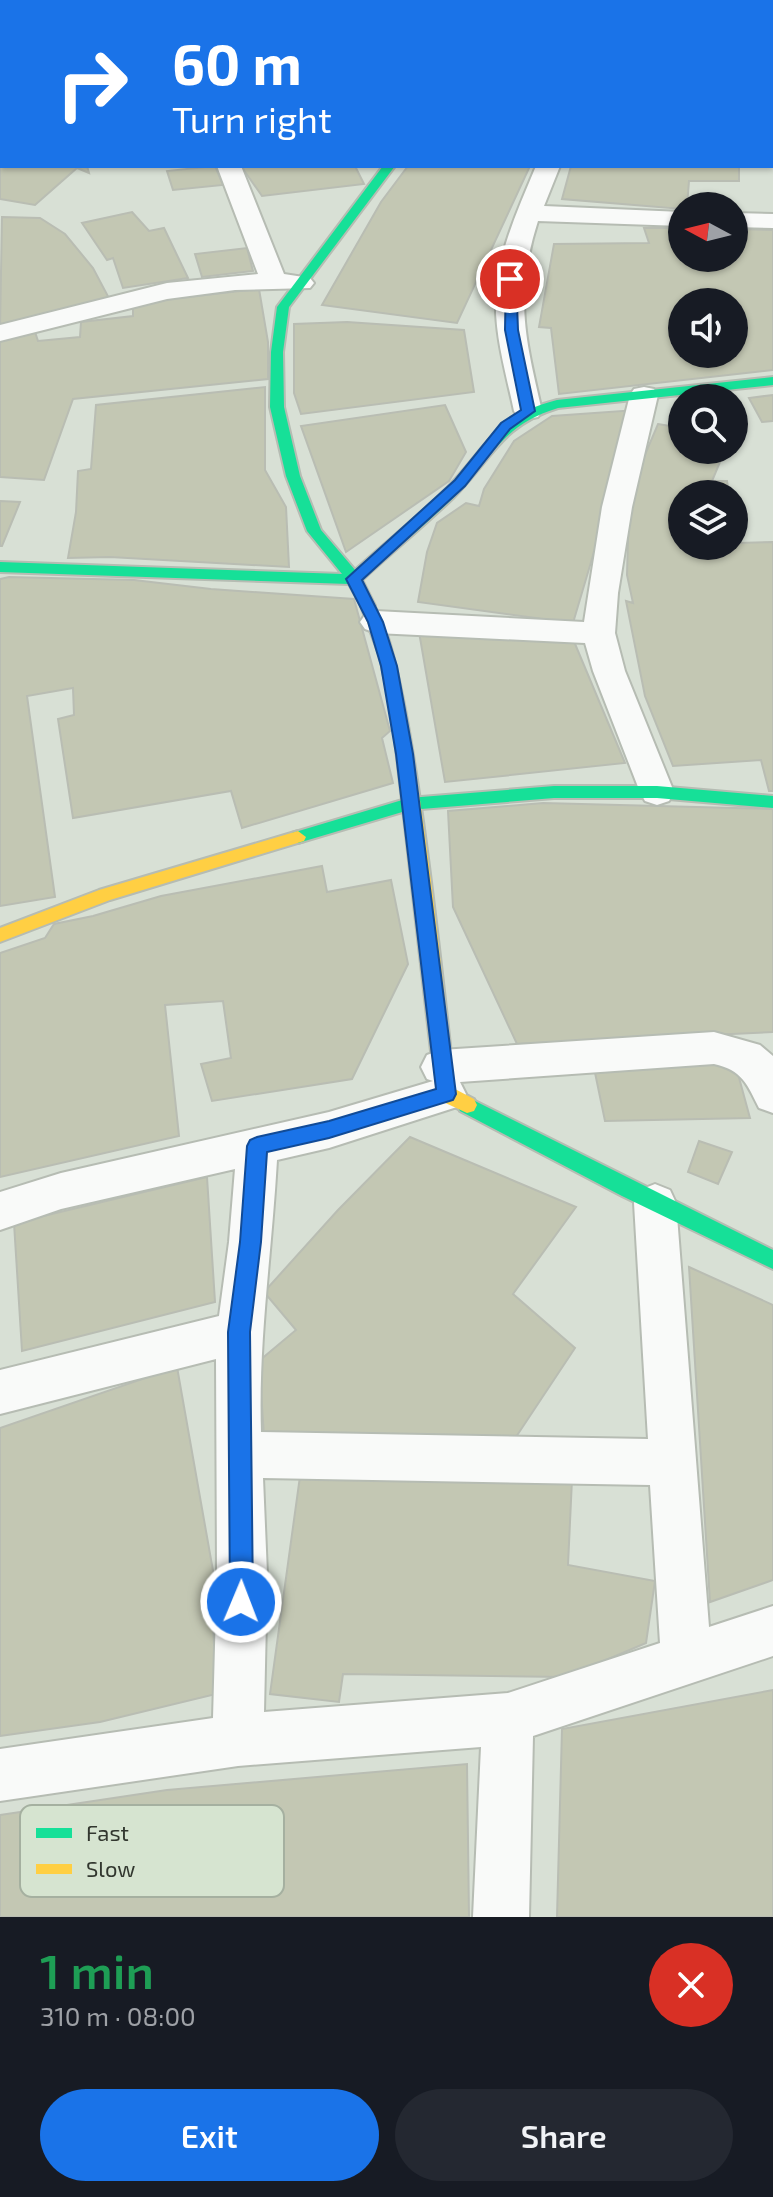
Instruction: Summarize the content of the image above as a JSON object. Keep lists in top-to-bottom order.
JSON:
{
  "legend": ["Fast", "Slow"],
  "north": "left",
  "page": {
    "turn": ["60 m", "Turn right"],
    "heading": ["1 min", "310 m · 08:00"],
    "buttons": ["Exit", "Share"]
  }
}
